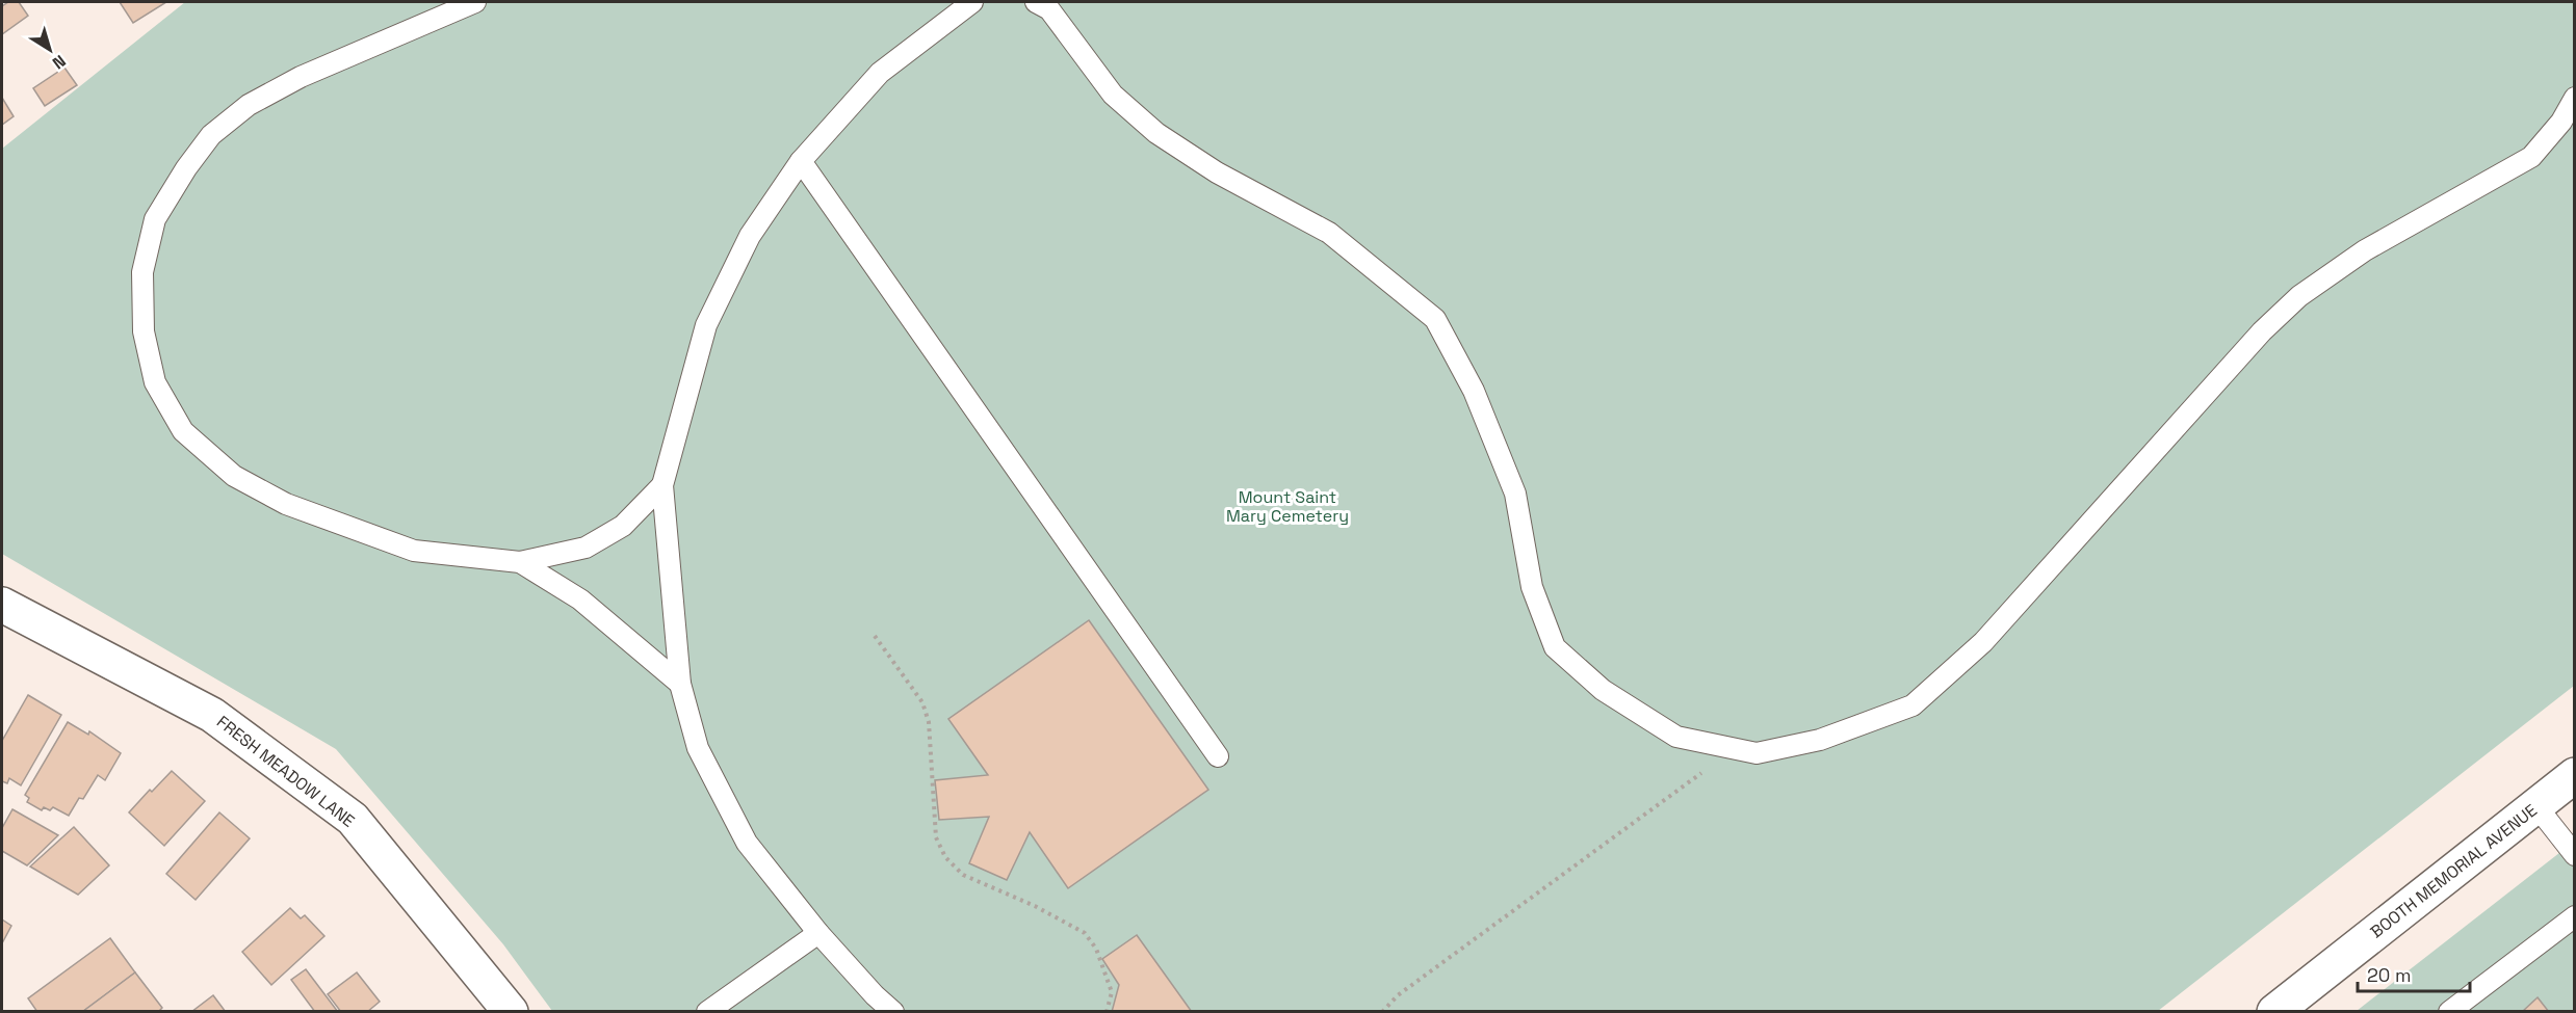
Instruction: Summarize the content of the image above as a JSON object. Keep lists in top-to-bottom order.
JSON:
{
  "streets": {
    "street": ["FRESH MEADOW LANE", "BOOTH MEMORIAL AVENUE"]
  },
  "parks": ["Mount Saint Mary Cemetery"],
  "scale_bar": "20 m",
  "north": "bottom right"
}
